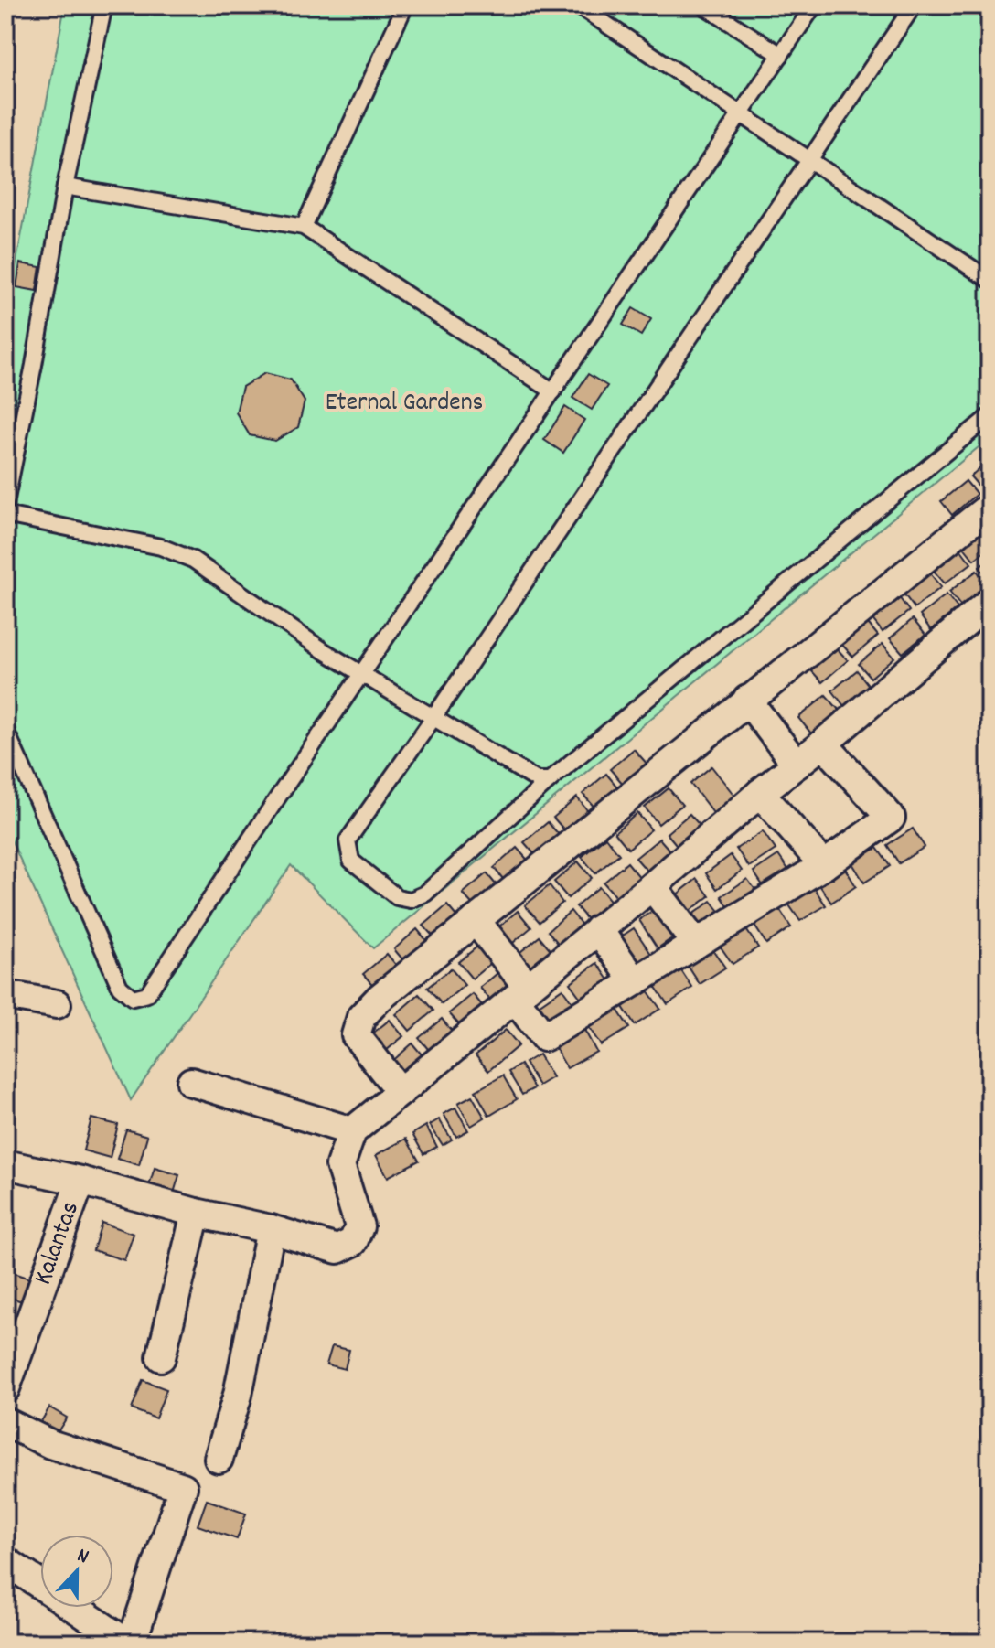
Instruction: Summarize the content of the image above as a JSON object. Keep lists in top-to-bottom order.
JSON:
{
  "streets": {
    "street": ["Kalantas"]
  },
  "parks": ["Eternal Gardens"],
  "north": "top"
}
